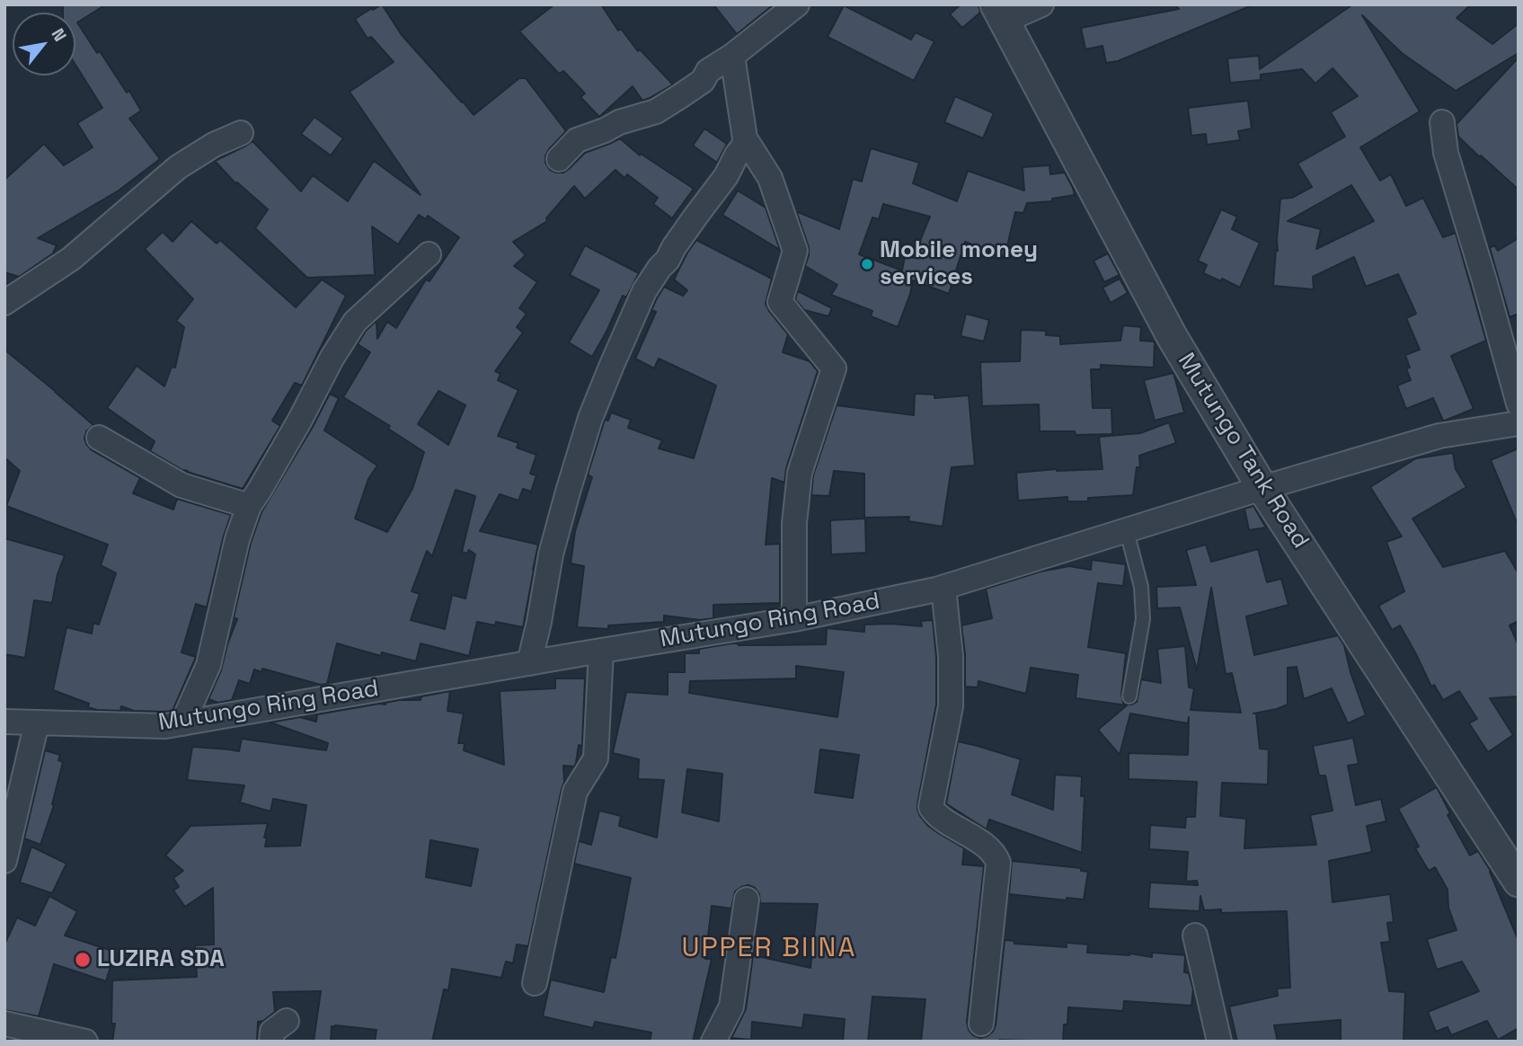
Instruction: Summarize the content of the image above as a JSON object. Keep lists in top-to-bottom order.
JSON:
{
  "streets": {
    "street": ["Mutungo Tank Road", "Mutungo Ring Road"]
  },
  "crossings": [
    ["Mutungo Tank Road", "Mutungo Ring Road"]
  ],
  "districts": ["UPPER BIINA"],
  "places": ["Mobile money services", "LUZIRA SDA"],
  "north": "top right"
}
